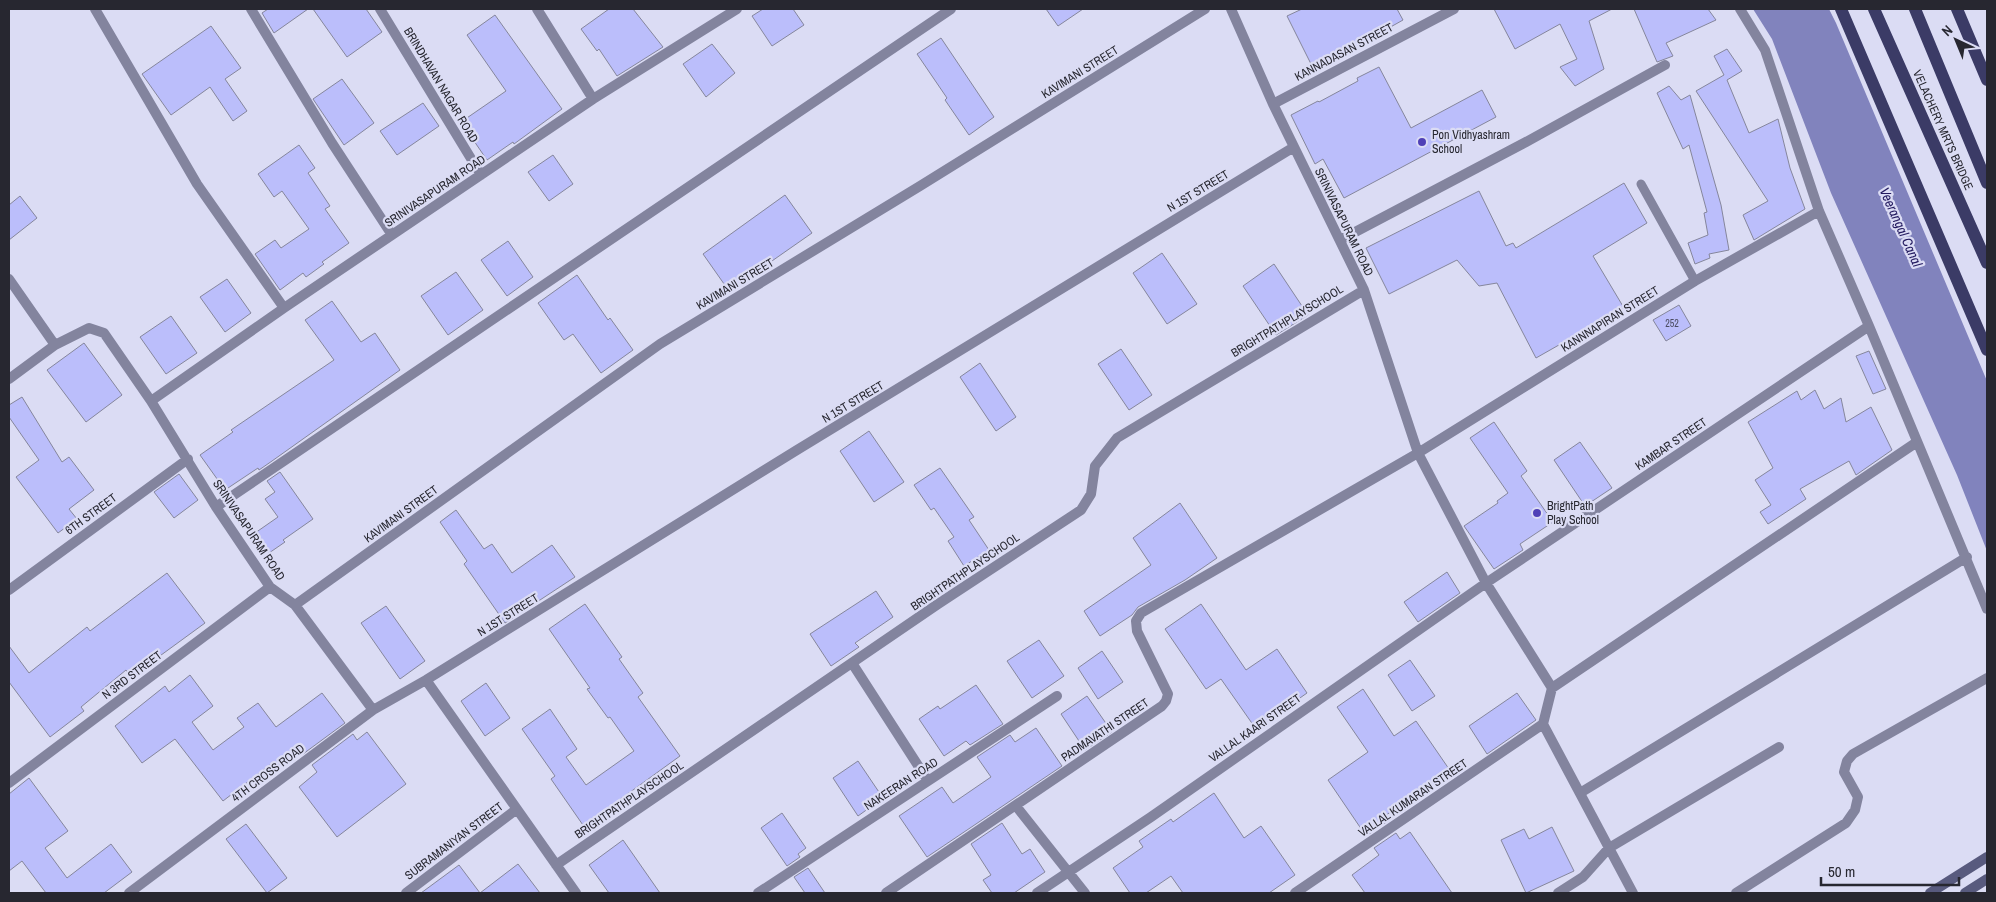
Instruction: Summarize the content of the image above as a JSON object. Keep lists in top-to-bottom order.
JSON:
{
  "streets": {
    "main road": ["VELACHERY MRTS BRIDGE"],
    "street": [
      "KANNADASAN STREET",
      "KAVIMANI STREET",
      "BRINDHAVAN NAGAR ROAD",
      "SRINIVASAPURAM ROAD",
      "N 1ST STREET",
      "KANNNAPIRAN STREET",
      "BRIGHTPATHPLAYSCHOOL",
      "KAMBAR STREET",
      "6TH STREET",
      "N 3RD STREET",
      "VALLAL KAARI STREET",
      "PADMAVATHI STREET",
      "4TH CROSS ROAD",
      "NAKEERAN ROAD",
      "VALLAL KUMARAN STREET",
      "SUBRAMANIYAN STREET"
    ]
  },
  "crossings": [
    ["KANNADASAN STREET", "SRINIVASAPURAM ROAD"],
    ["KAVIMANI STREET", "SRINIVASAPURAM ROAD"],
    ["BRINDHAVAN NAGAR ROAD", "SRINIVASAPURAM ROAD"],
    ["SRINIVASAPURAM ROAD", "N 1ST STREET"],
    ["SRINIVASAPURAM ROAD", "KANNNAPIRAN STREET"],
    ["SRINIVASAPURAM ROAD", "BRIGHTPATHPLAYSCHOOL"],
    ["SRINIVASAPURAM ROAD", "KAMBAR STREET"],
    ["SRINIVASAPURAM ROAD", "6TH STREET"],
    ["SRINIVASAPURAM ROAD", "N 3RD STREET"],
    ["SRINIVASAPURAM ROAD", "VALLAL KAARI STREET"],
    ["SRINIVASAPURAM ROAD", "PADMAVATHI STREET"],
    ["SRINIVASAPURAM ROAD", "4TH CROSS ROAD"],
    ["N 1ST STREET", "4TH CROSS ROAD"],
    ["KANNNAPIRAN STREET", "PADMAVATHI STREET"],
    ["KAMBAR STREET", "VALLAL KAARI STREET"]
  ],
  "water": ["Veerangal Canal"],
  "places": ["Pon Vidhyashram School", "BrightPath Play School"],
  "house_numbers": ["252"],
  "scale_bar": "50 m",
  "north": "top left"
}
